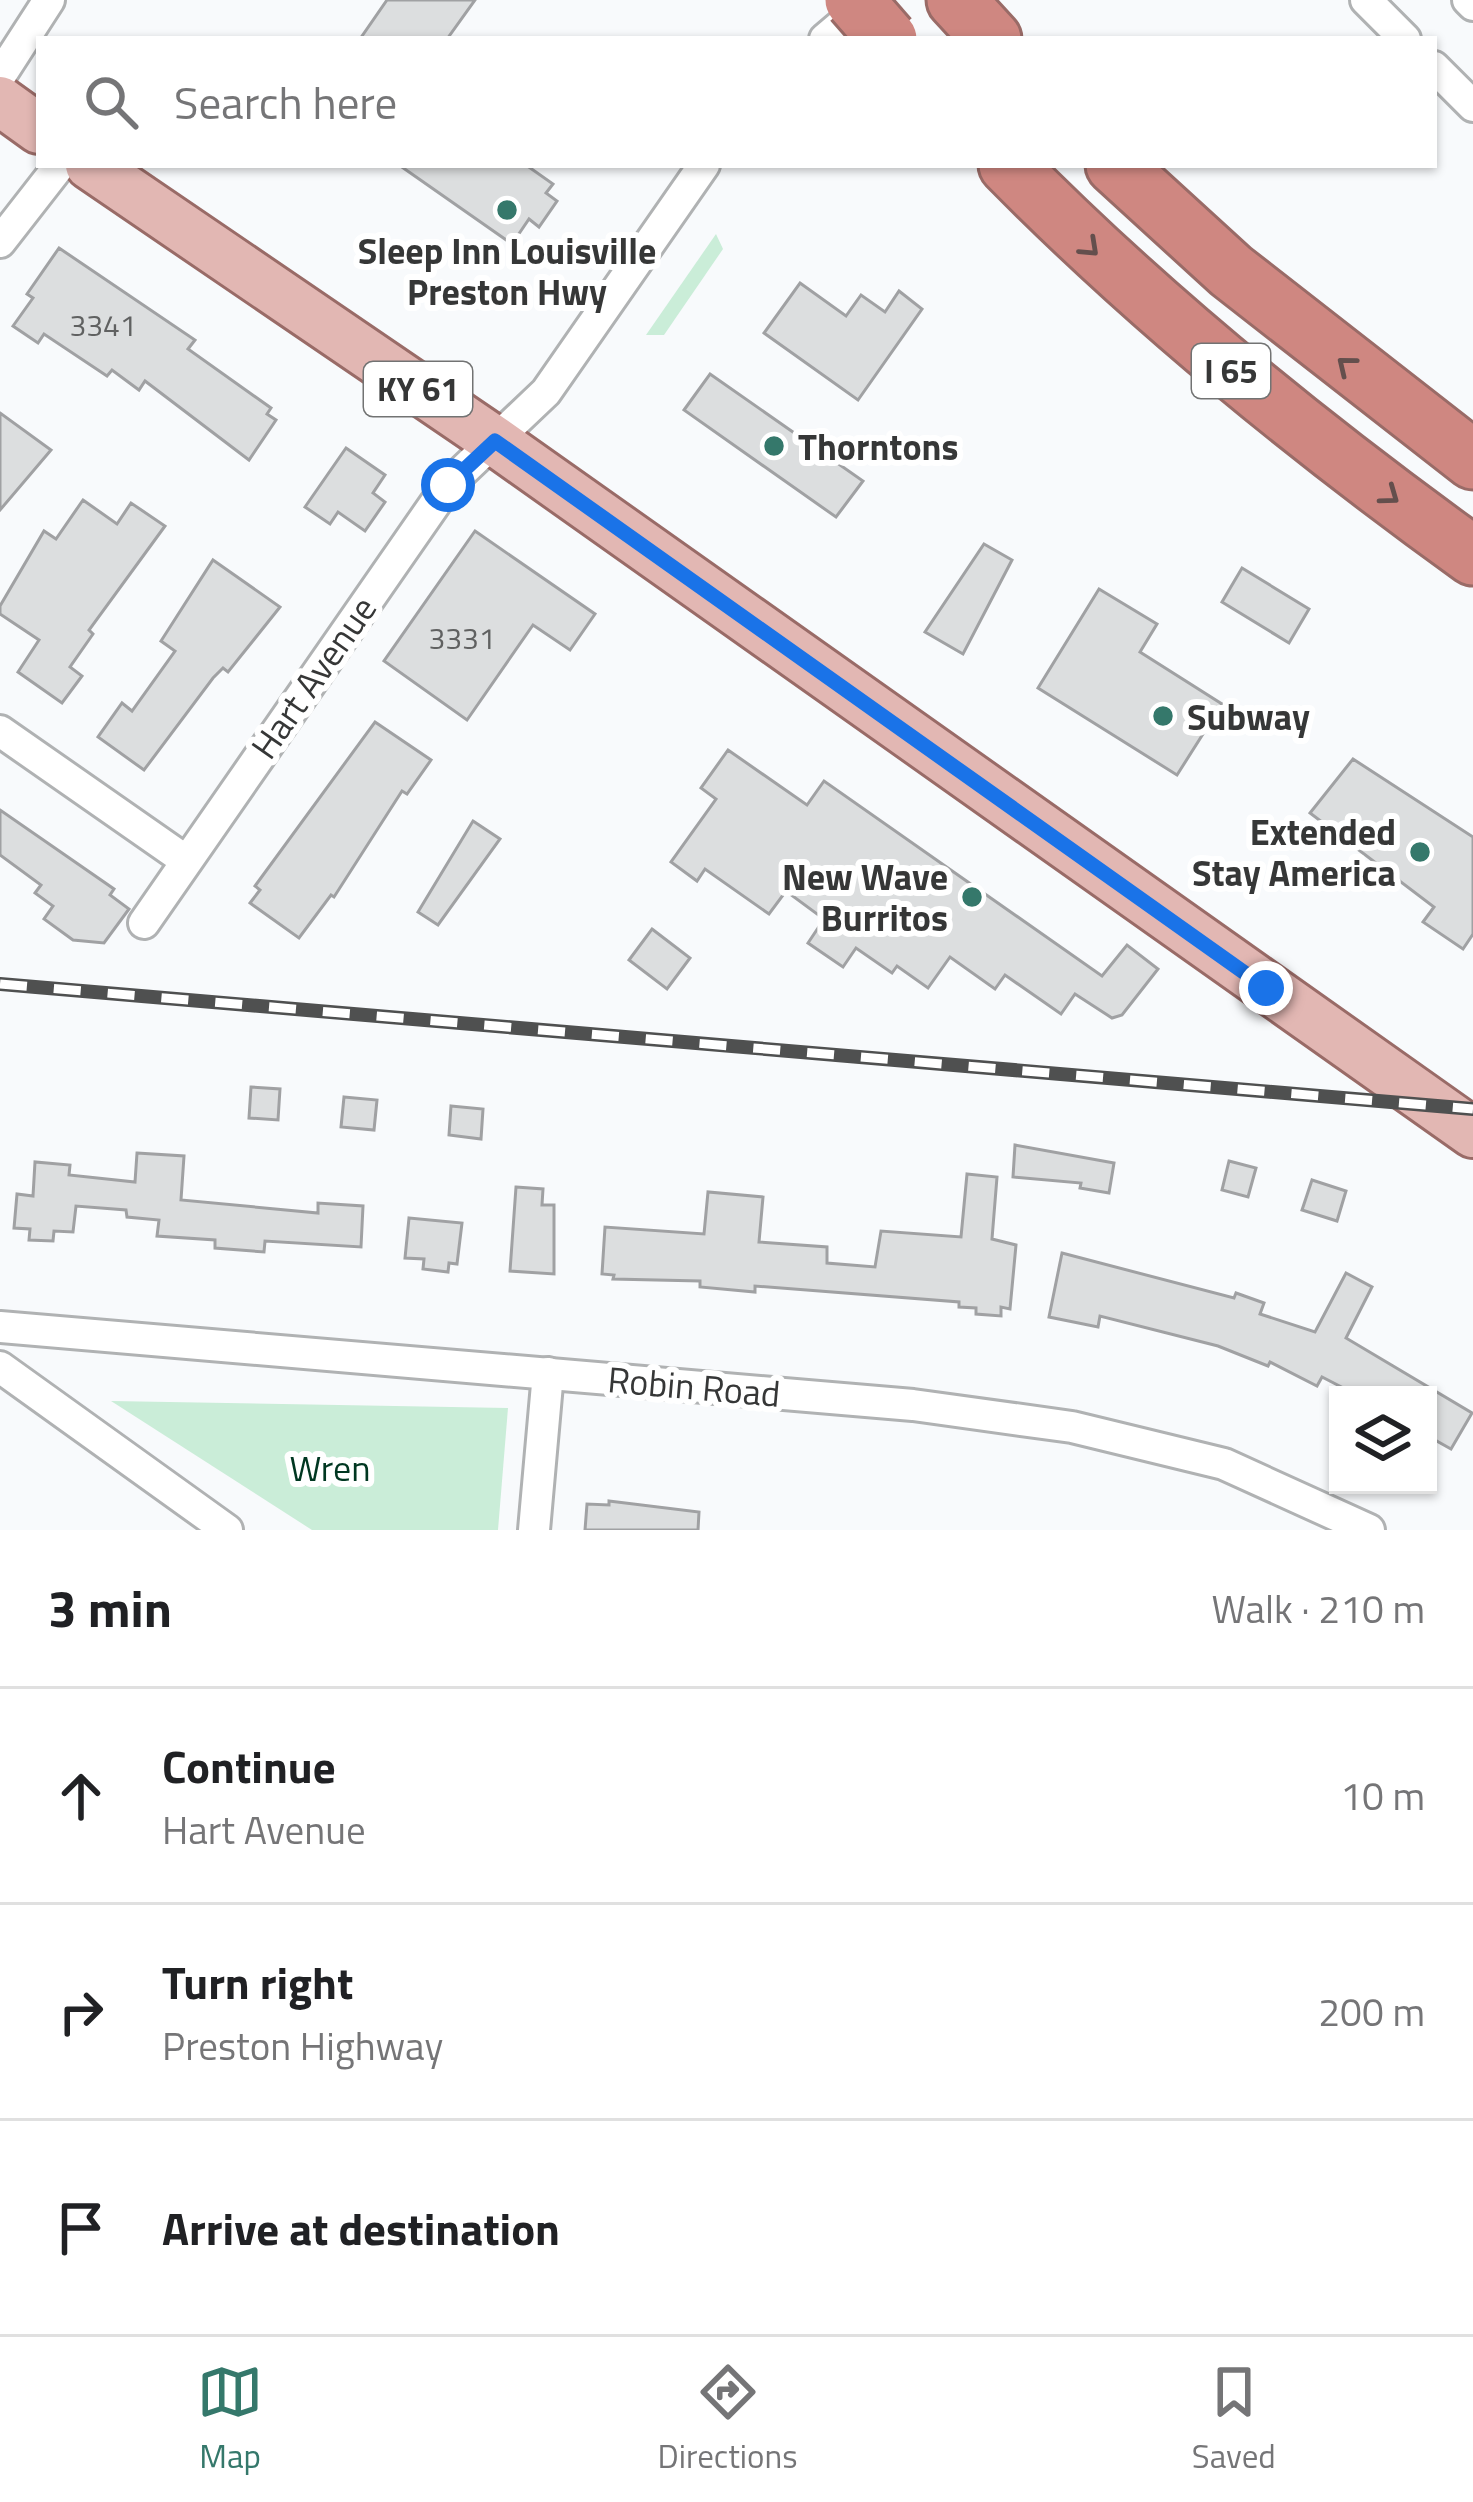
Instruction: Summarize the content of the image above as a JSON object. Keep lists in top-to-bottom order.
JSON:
{
  "streets": {
    "highway": ["I 65"],
    "main road": ["KY 61"],
    "street": ["Hart Avenue", "Robin Road"]
  },
  "crossings": [
    ["KY 61", "Hart Avenue"]
  ],
  "parks": ["Wren"],
  "places": [
    "Sleep Inn Louisville Preston Hwy",
    "Thorntons",
    "Subway",
    "Extended Stay America",
    "New Wave Burritos"
  ],
  "house_numbers": ["3341", "3331"],
  "page": {
    "search": "Search here",
    "heading": ["3 min", "Walk · 210 m"],
    "list": [
      ["Continue", "Hart Avenue", "10 m"],
      ["Turn right", "Preston Highway", "200 m"],
      "Arrive at destination"
    ],
    "nav": ["Map", "Directions", "Saved"]
  }
}
